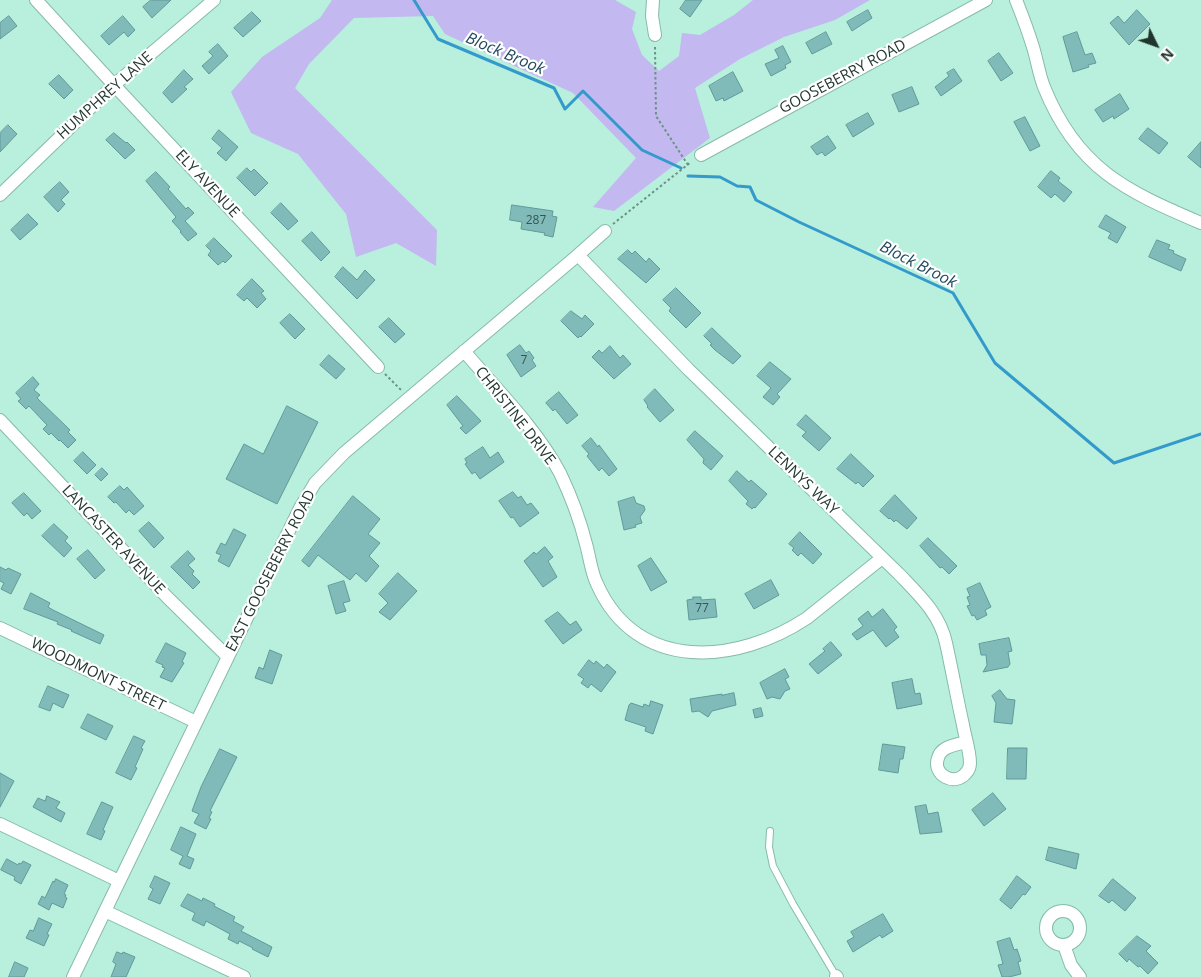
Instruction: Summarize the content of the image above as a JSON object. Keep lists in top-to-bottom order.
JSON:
{
  "streets": {
    "street": [
      "GOOSEBERRY ROAD",
      "HUMPHREY LANE",
      "ELY AVENUE",
      "CHRISTINE DRIVE",
      "LENNYS WAY",
      "LANCASTER AVENUE",
      "EAST GOOSEBERRY ROAD",
      "WOODMONT STREET"
    ]
  },
  "crossings": [
    ["HUMPHREY LANE", "ELY AVENUE"],
    ["CHRISTINE DRIVE", "LENNYS WAY"],
    ["CHRISTINE DRIVE", "EAST GOOSEBERRY ROAD"],
    ["LENNYS WAY", "EAST GOOSEBERRY ROAD"],
    ["LANCASTER AVENUE", "EAST GOOSEBERRY ROAD"],
    ["EAST GOOSEBERRY ROAD", "WOODMONT STREET"]
  ],
  "water": ["Block Brook"],
  "house_numbers": ["287", "7", "77"],
  "north": "bottom right"
}
